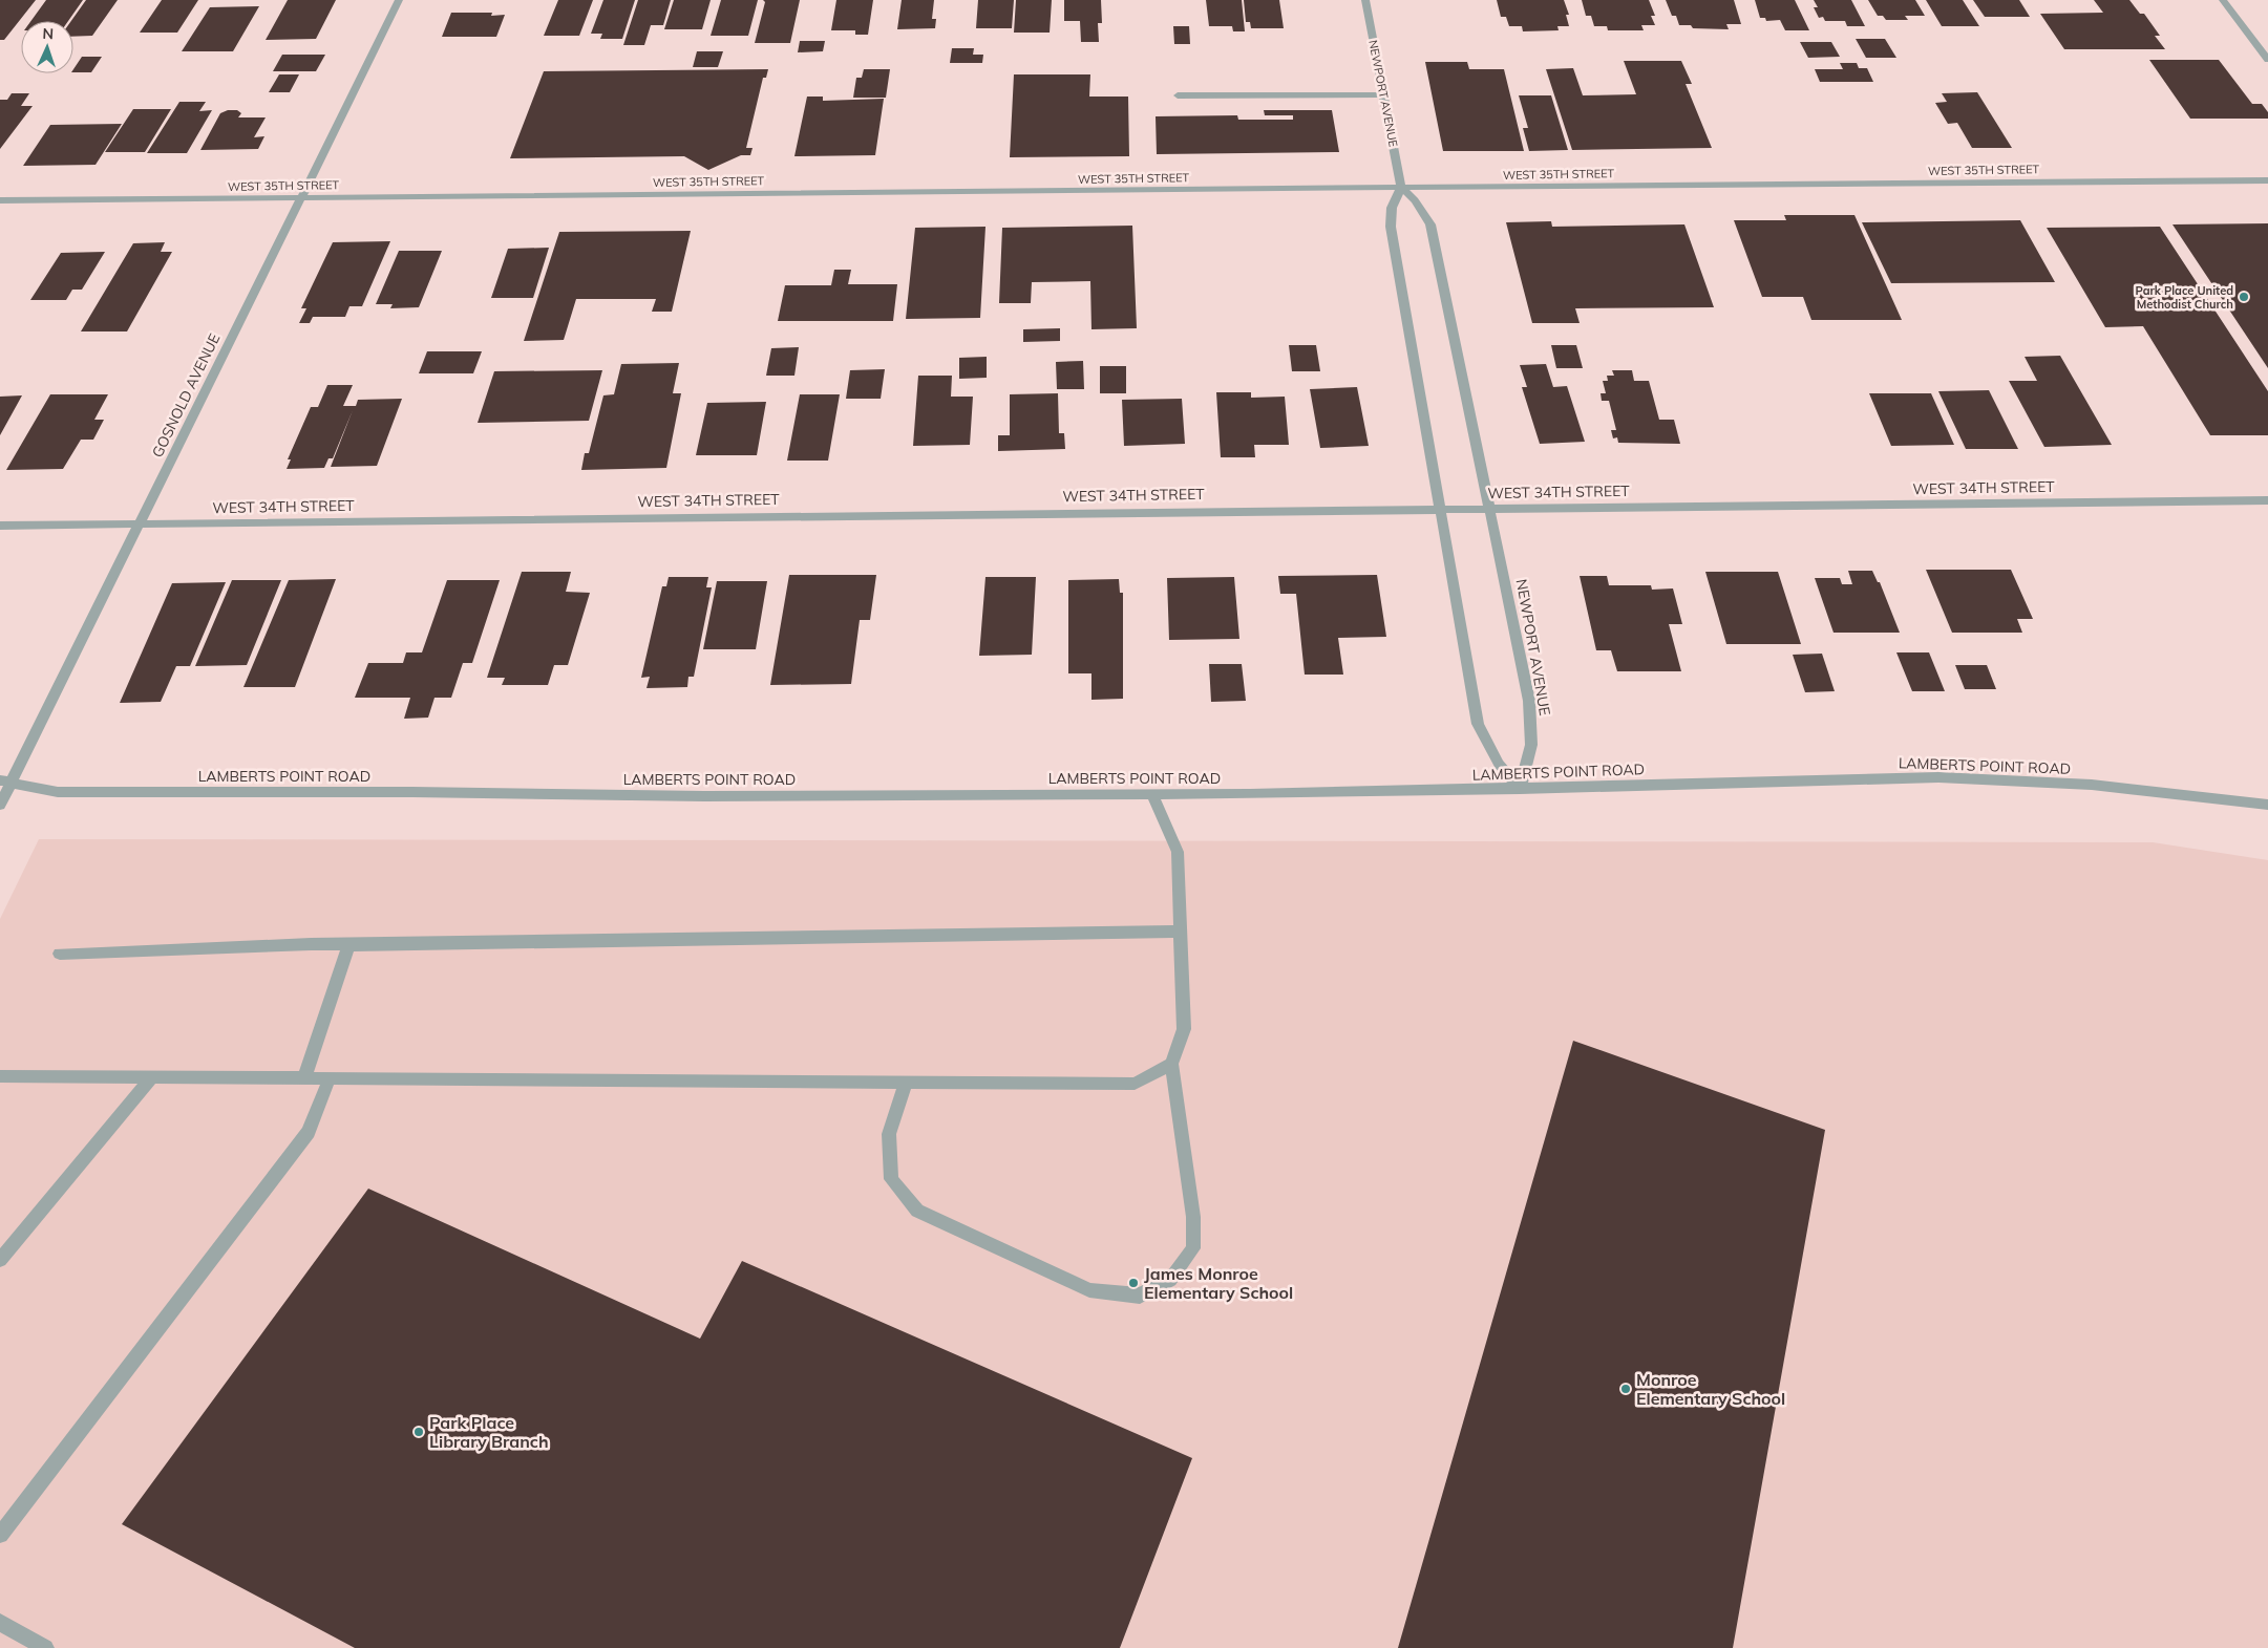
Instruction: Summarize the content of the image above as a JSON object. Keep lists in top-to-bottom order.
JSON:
{
  "streets": {
    "street": [
      "NEWPORT AVENUE",
      "WEST 35TH STREET",
      "GOSNOLD AVENUE",
      "WEST 34TH STREET",
      "LAMBERTS POINT ROAD"
    ]
  },
  "crossings": [
    ["NEWPORT AVENUE", "WEST 35TH STREET"],
    ["NEWPORT AVENUE", "WEST 34TH STREET"],
    ["NEWPORT AVENUE", "LAMBERTS POINT ROAD"],
    ["WEST 35TH STREET", "GOSNOLD AVENUE"],
    ["GOSNOLD AVENUE", "WEST 34TH STREET"],
    ["GOSNOLD AVENUE", "LAMBERTS POINT ROAD"]
  ],
  "places": [
    "Park Place United Methodist Church",
    "James Monroe Elementary School",
    "Monroe Elementary School",
    "Park Place Library Branch"
  ],
  "north": "top"
}
